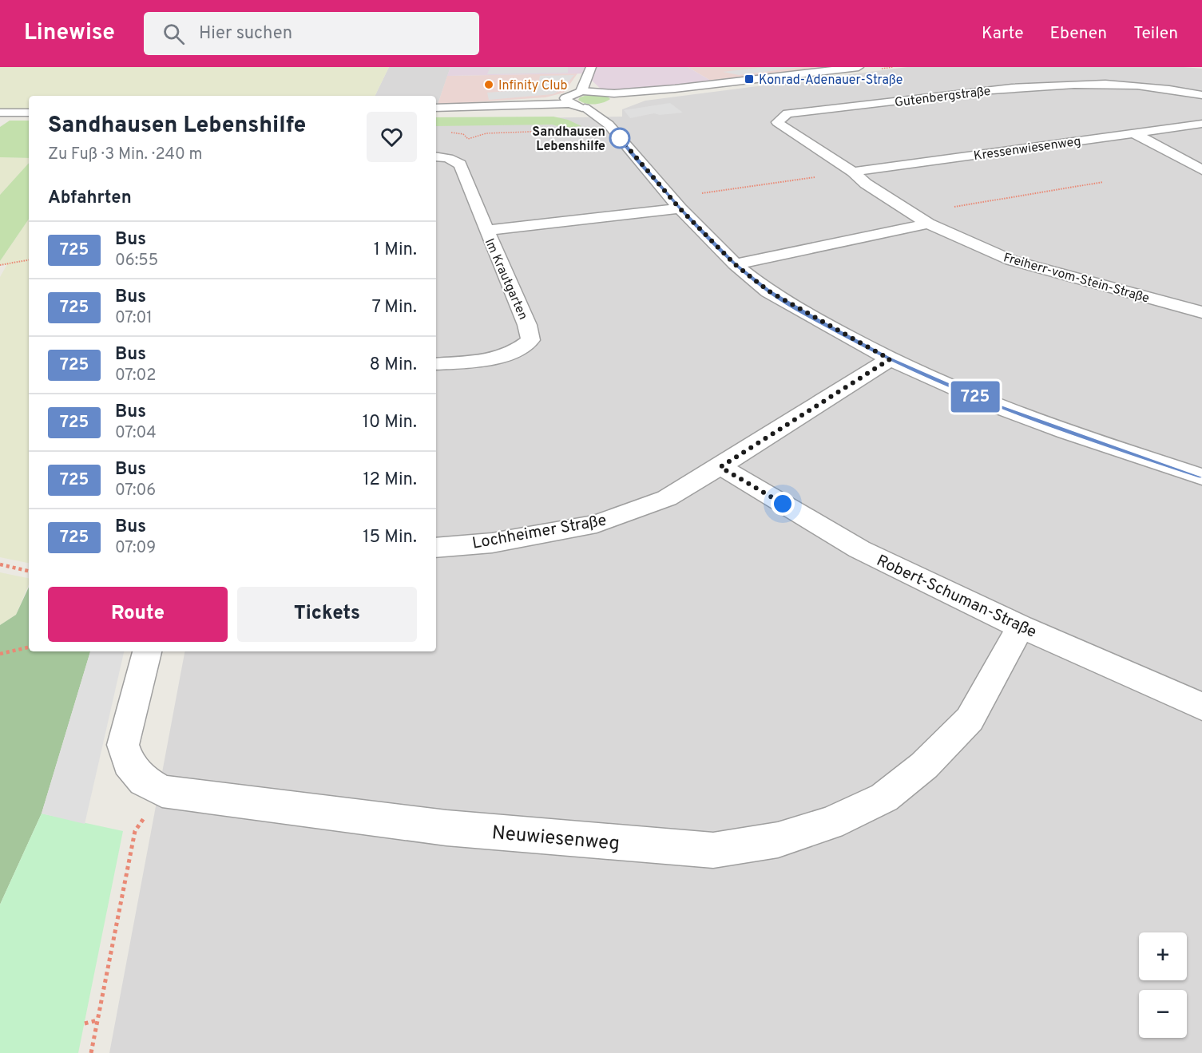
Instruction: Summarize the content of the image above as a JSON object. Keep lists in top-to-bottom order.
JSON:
{
  "streets": {
    "street": [
      "Gutenbergstraße",
      "Kressenwiesenweg",
      "Freiherr-vom-Stein-Straße",
      "Im Krautgarten",
      "Lochheimer Straße",
      "Robert-Schuman-Straße",
      "Neuwiesenweg"
    ]
  },
  "crossings": [
    ["Gutenbergstraße", "Kressenwiesenweg"],
    ["Gutenbergstraße", "Freiherr-vom-Stein-Straße"],
    ["Kressenwiesenweg", "Freiherr-vom-Stein-Straße"],
    ["Lochheimer Straße", "Robert-Schuman-Straße"],
    ["Robert-Schuman-Straße", "Neuwiesenweg"]
  ],
  "places": {
    "transit": ["Konrad-Adenauer-Straße"],
    "other": ["Infinity Club", "Sandhausen Lebenshilfe"]
  },
  "lines": ["bus line 725"],
  "page": {
    "header": "Linewise",
    "search": "Hier suchen",
    "nav": ["Karte", "Ebenen", "Teilen"],
    "on_map": "725",
    "heading": [
      ["Sandhausen Lebenshilfe", "Zu Fuß · 3 Min. · 240 m"],
      "Abfahrten"
    ],
    "list": [
      {
        "mark": "725",
        "name": "Bus",
        "note": "06:55",
        "value": "1 Min."
      },
      {
        "mark": "725",
        "name": "Bus",
        "note": "07:01",
        "value": "7 Min."
      },
      {
        "mark": "725",
        "name": "Bus",
        "note": "07:02",
        "value": "8 Min."
      },
      {
        "mark": "725",
        "name": "Bus",
        "note": "07:04",
        "value": "10 Min."
      },
      {
        "mark": "725",
        "name": "Bus",
        "note": "07:06",
        "value": "12 Min."
      },
      {
        "mark": "725",
        "name": "Bus",
        "note": "07:09",
        "value": "15 Min."
      }
    ],
    "buttons": ["Route", "Tickets"],
    "map_buttons": ["+", "−"]
  }
}
